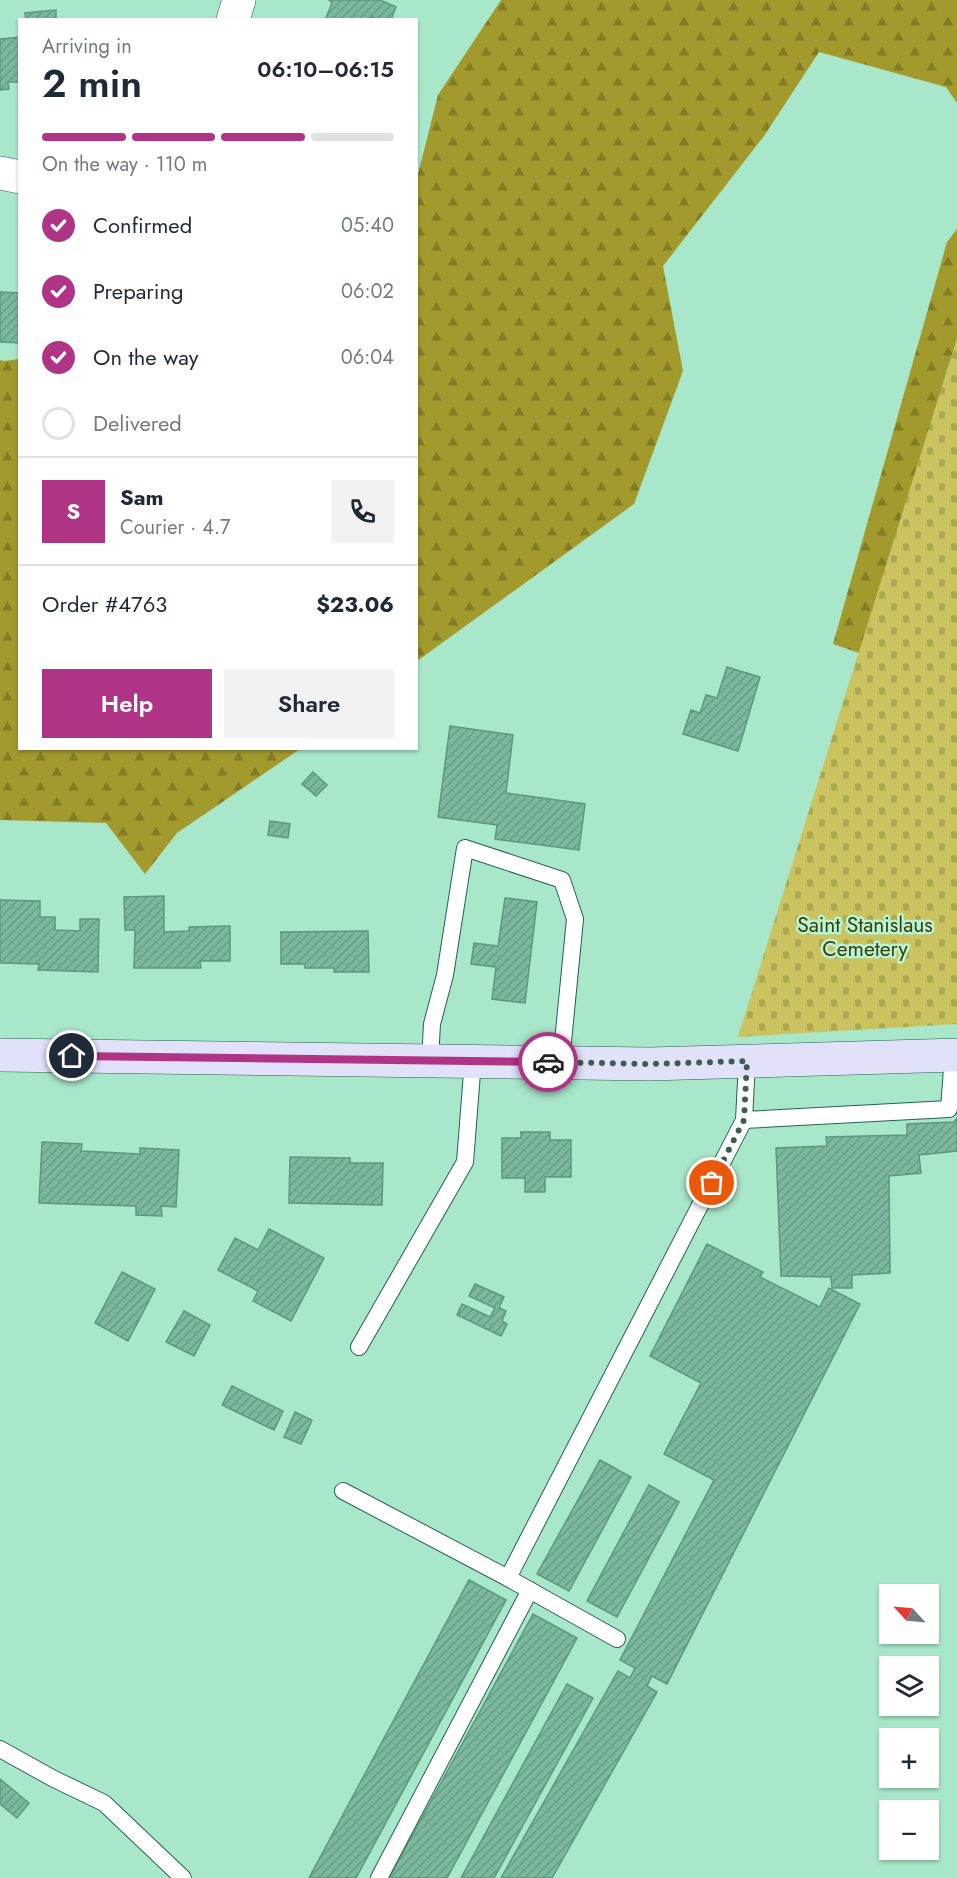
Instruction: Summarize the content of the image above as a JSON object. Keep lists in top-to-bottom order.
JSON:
{
  "parks": ["Saint Stanislaus Cemetery"],
  "north": "top left",
  "page": {
    "heading": ["2 min", "Arriving in", "06:10–06:15"],
    "panel": [
      "Sam",
      "Courier · 4.7",
      "Order #4763",
      "$23.06"
    ],
    "bar": "On the way · 110 m",
    "list": [
      ["Confirmed", "05:40"],
      ["Preparing", "06:02"],
      ["On the way", "06:04"],
      "Delivered"
    ],
    "round": "S",
    "buttons": ["Help", "Share"],
    "map_buttons": ["+", "−"]
  }
}
